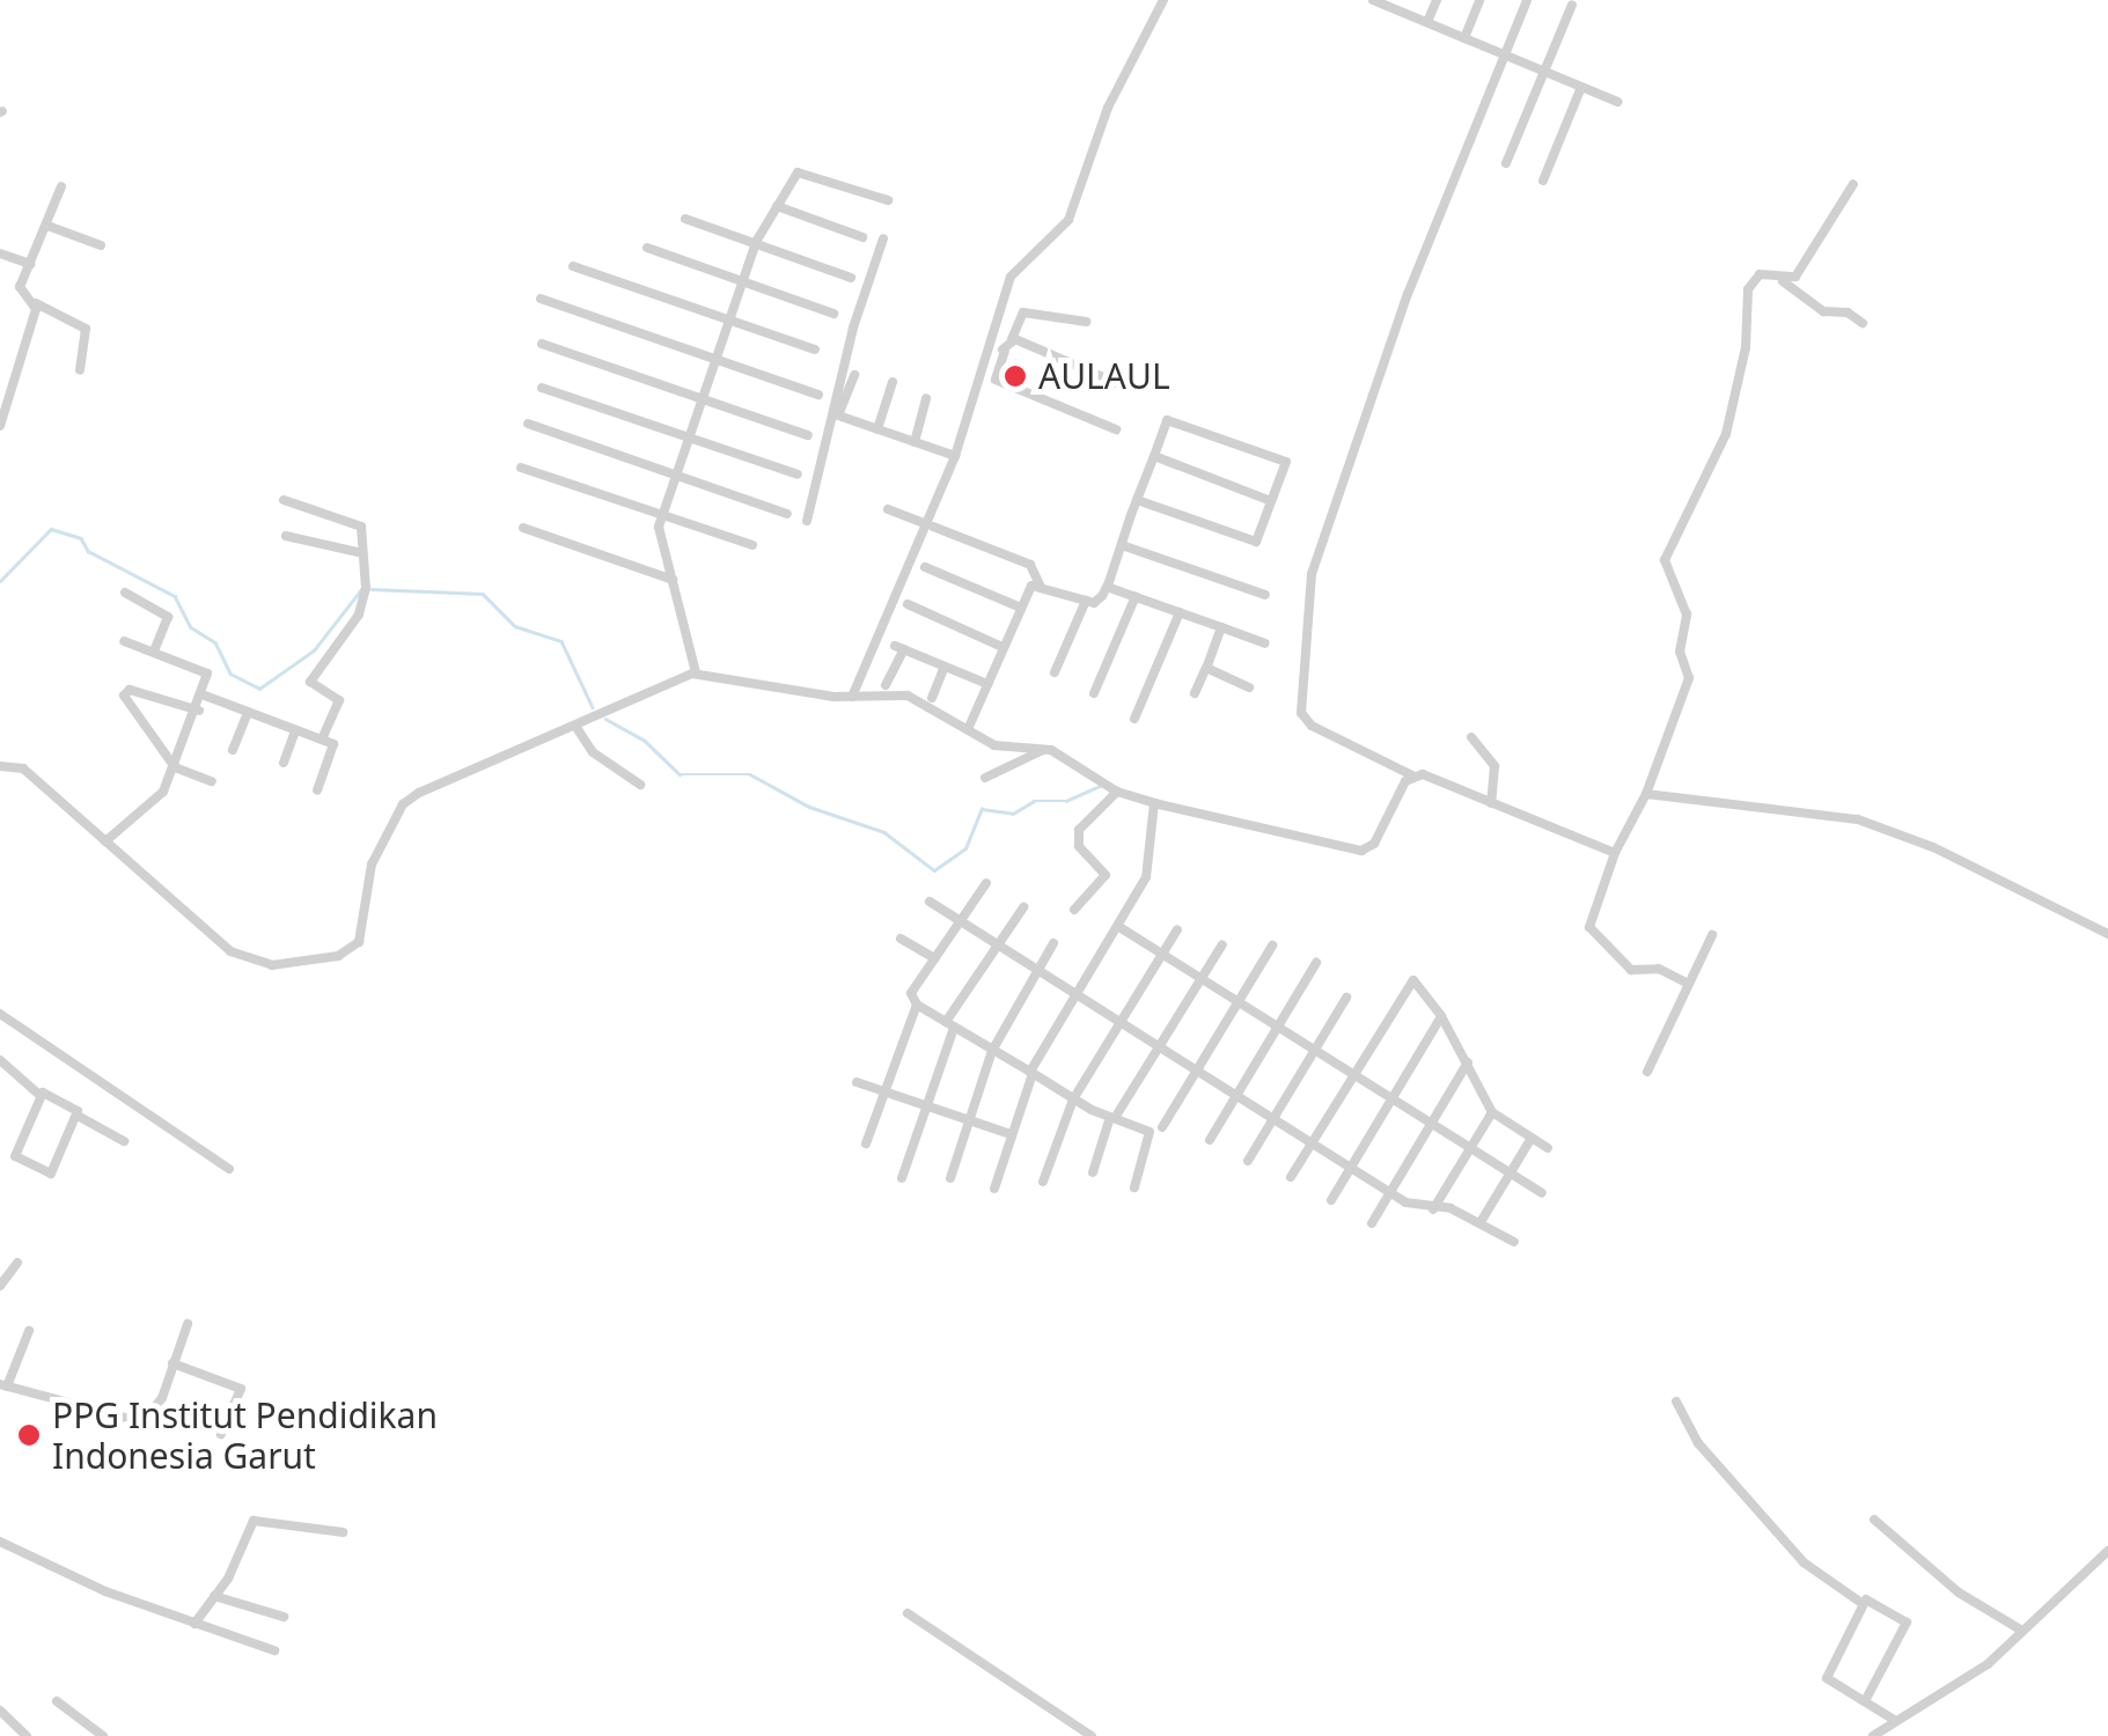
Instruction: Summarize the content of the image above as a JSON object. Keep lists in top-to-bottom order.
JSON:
{
  "places": ["AULAUL", "PPG Institut Pendidikan Indonesia Garut"]
}
